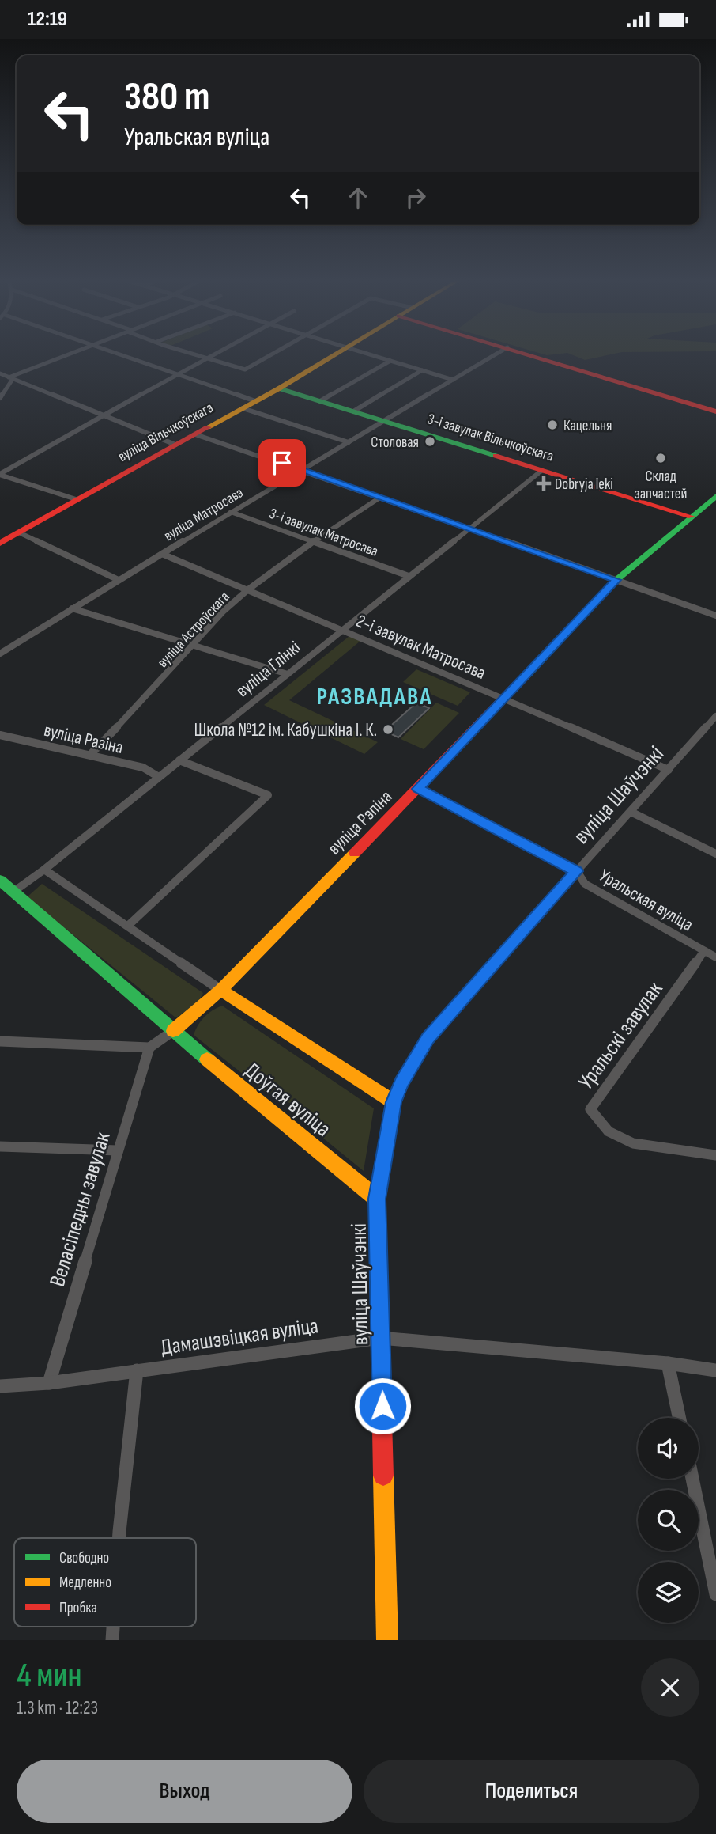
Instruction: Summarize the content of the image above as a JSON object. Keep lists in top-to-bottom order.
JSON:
{
  "streets": {
    "street": [
      "вуліца Вільчкоўскага",
      "3-і завулак Вільчкоўскага",
      "вуліца Матросава",
      "3-і завулак Матросава",
      "вуліца Астроўскага",
      "2-і завулак Матросава",
      "вуліца Глінкі",
      "вуліца Разіна",
      "вуліца Шаўчэнкі",
      "вуліца Рэпіна",
      "Уральская вуліца",
      "Уральскі завулак",
      "Доўгая вуліца",
      "Веласіпедны завулак",
      "Дамашэвіцкая вуліца"
    ]
  },
  "crossings": [
    ["вуліца Вільчкоўскага", "3-і завулак Вільчкоўскага"],
    ["3-і завулак Вільчкоўскага", "вуліца Матросава"],
    ["3-і завулак Вільчкоўскага", "вуліца Глінкі"],
    ["3-і завулак Вільчкоўскага", "вуліца Рэпіна"],
    ["вуліца Матросава", "3-і завулак Матросава"],
    ["вуліца Матросава", "2-і завулак Матросава"],
    ["3-і завулак Матросава", "вуліца Астроўскага"],
    ["3-і завулак Матросава", "вуліца Глінкі"],
    ["вуліца Астроўскага", "2-і завулак Матросава"],
    ["вуліца Астроўскага", "вуліца Разіна"],
    ["2-і завулак Матросава", "вуліца Глінкі"],
    ["2-і завулак Матросава", "вуліца Шаўчэнкі"],
    ["2-і завулак Матросава", "вуліца Рэпіна"],
    ["вуліца Глінкі", "вуліца Разіна"],
    ["вуліца Глінкі", "Доўгая вуліца"],
    ["вуліца Шаўчэнкі", "Уральская вуліца"],
    ["вуліца Шаўчэнкі", "Доўгая вуліца"],
    ["вуліца Шаўчэнкі", "Дамашэвіцкая вуліца"],
    ["вуліца Рэпіна", "Уральская вуліца"],
    ["Уральская вуліца", "Уральскі завулак"],
    ["Веласіпедны завулак", "Дамашэвіцкая вуліца"]
  ],
  "districts": ["РАЗВАДАВА"],
  "places": {
    "other": [
      "Кацельня",
      "Столовая",
      "Склад запчастей",
      "Школа №12 ім. Кабушкіна І. К."
    ],
    "health": ["Dobryja leki"]
  },
  "legend": ["Свободно", "Медленно", "Пробка"],
  "page": {
    "status": "12:19",
    "turn": ["380 m", "Уральская вуліца"],
    "heading": ["4 мин", "1.3 km · 12:23"],
    "buttons": ["Выход", "Поделиться"]
  }
}
